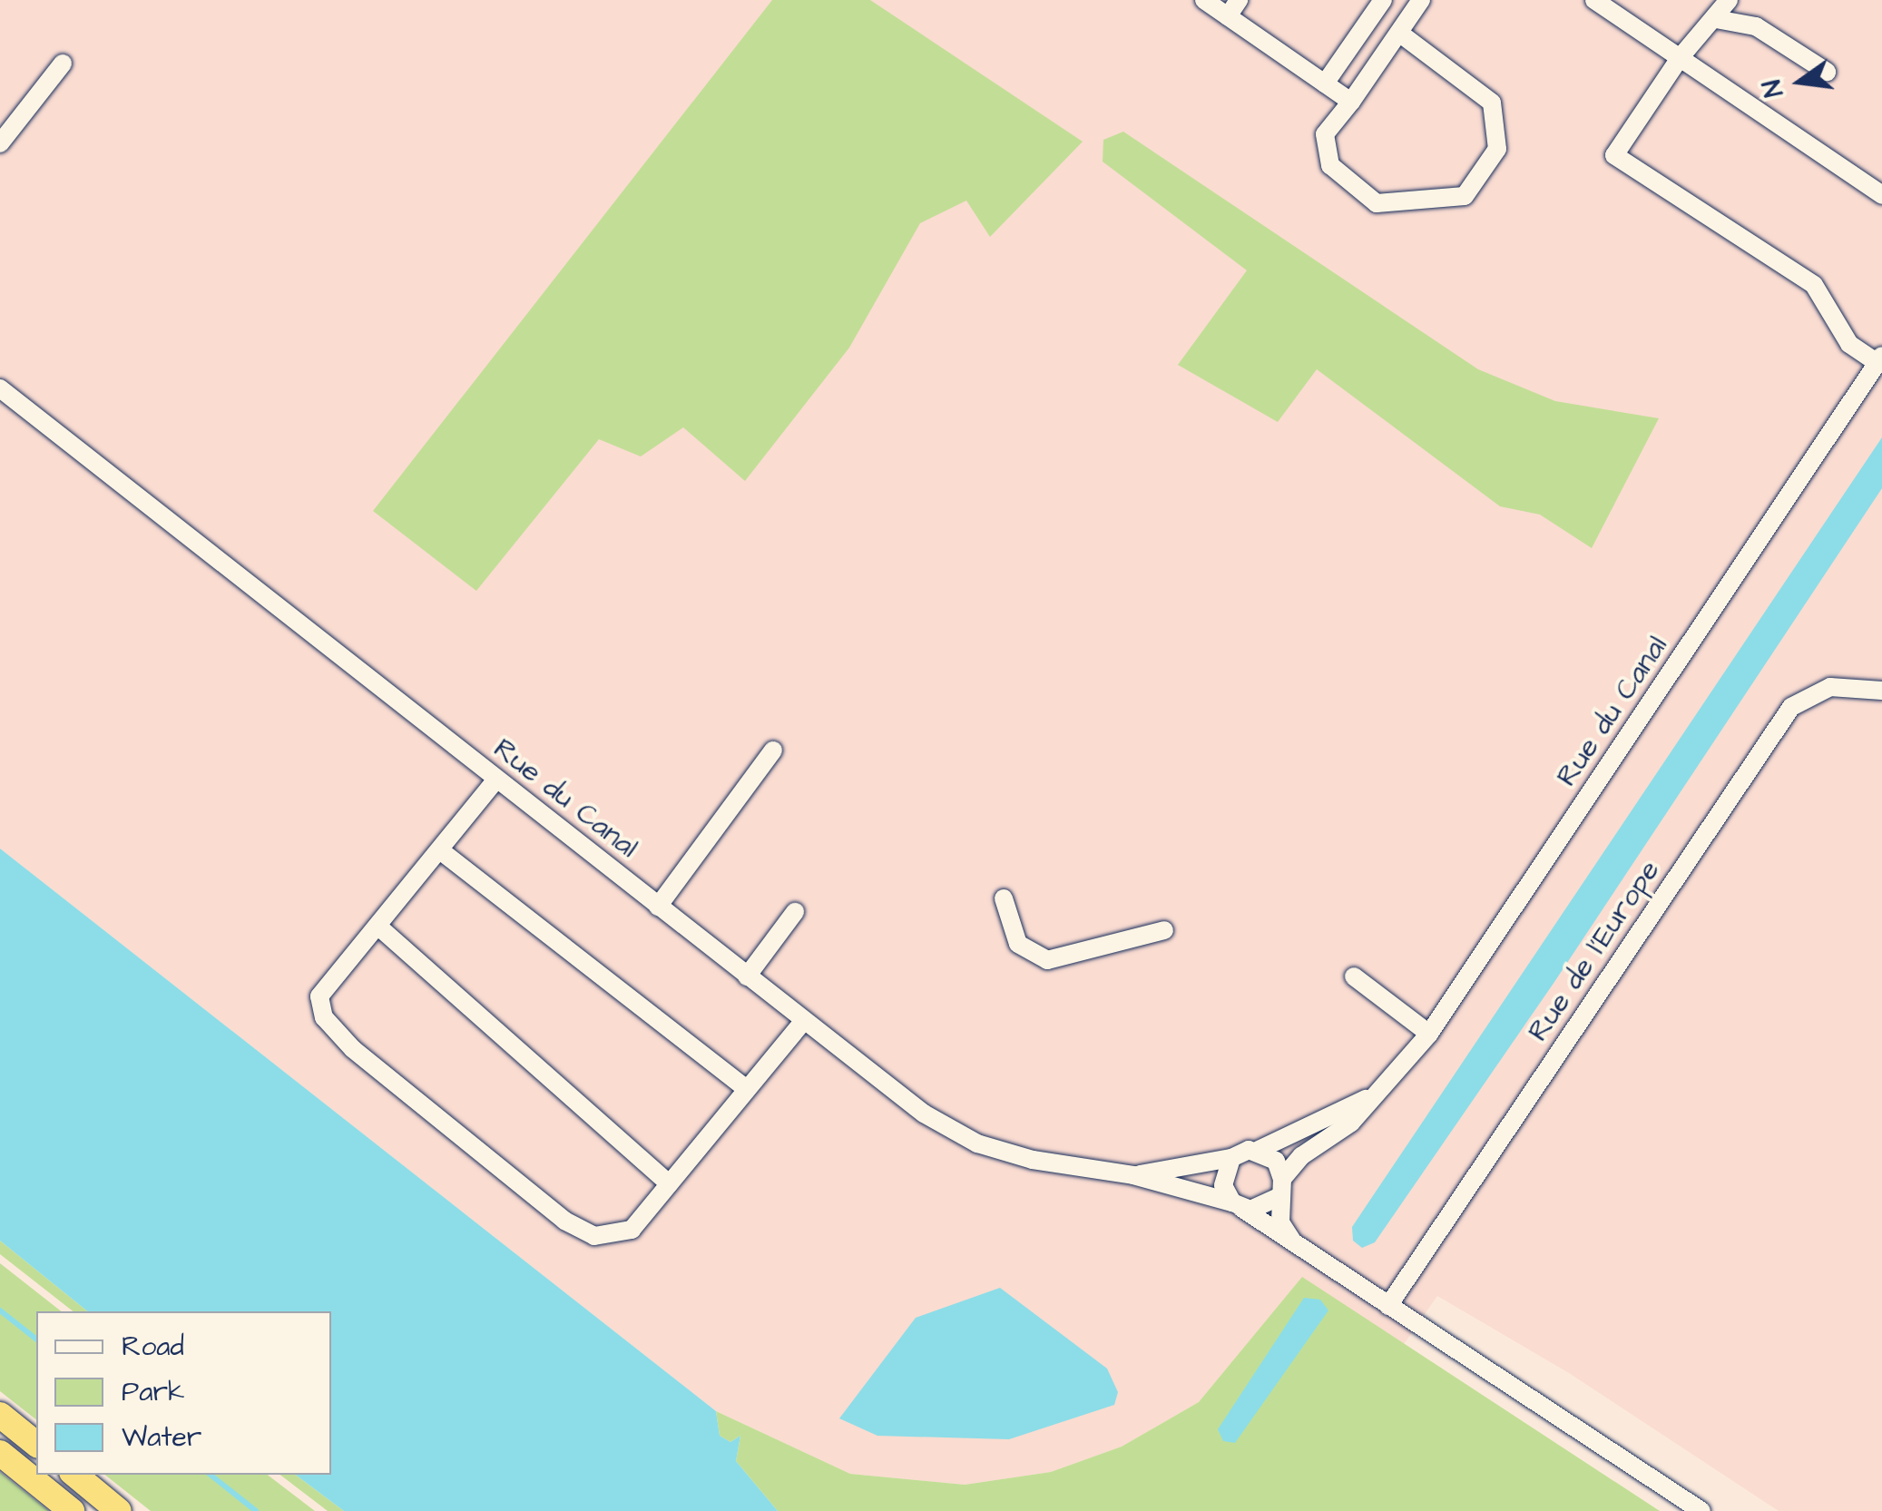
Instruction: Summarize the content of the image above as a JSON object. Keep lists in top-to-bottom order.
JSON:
{
  "streets": {
    "street": ["Rue du Canal", "Rue de l'Europe"]
  },
  "legend": ["Road", "Park", "Water"],
  "north": "left"
}
